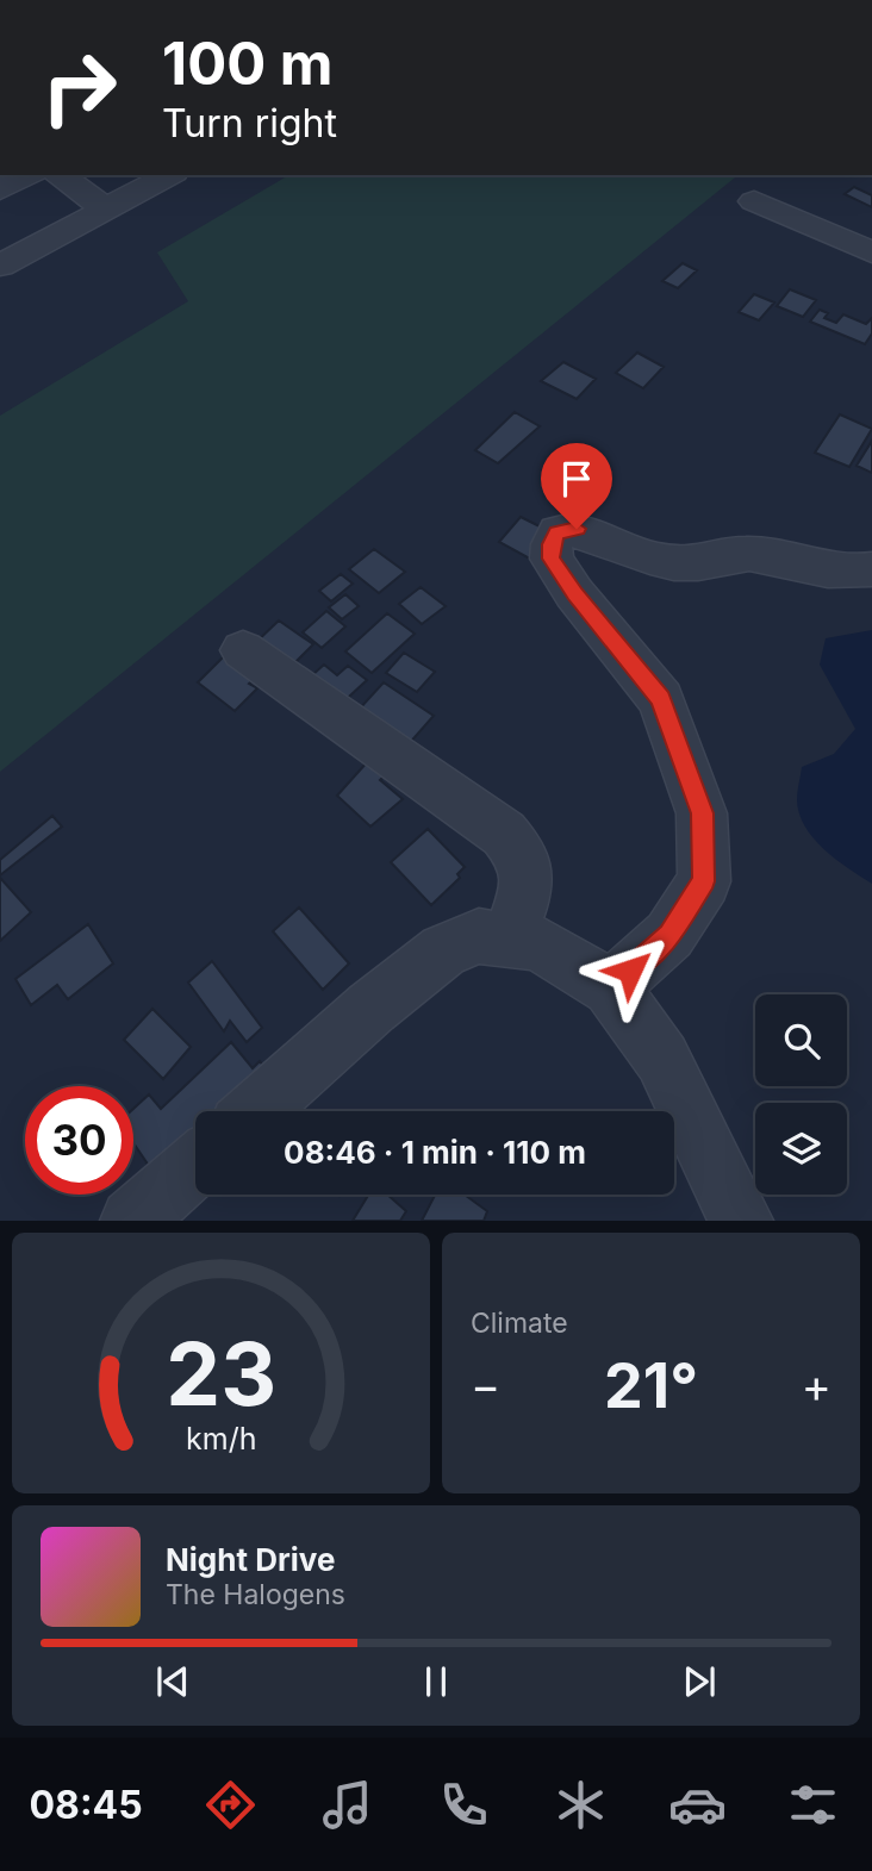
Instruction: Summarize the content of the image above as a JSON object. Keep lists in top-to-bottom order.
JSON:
{
  "page": {
    "turn": ["100 m", "Turn right"],
    "limit": "30",
    "trip": "08:46 · 1 min · 110 m",
    "tile": "Climate",
    "heat": ["−", "21°", "+"],
    "song": ["Night Drive", "The Halogens"],
    "tabs": "08:45",
    "gauge": ["23", "km/h"]
  }
}
